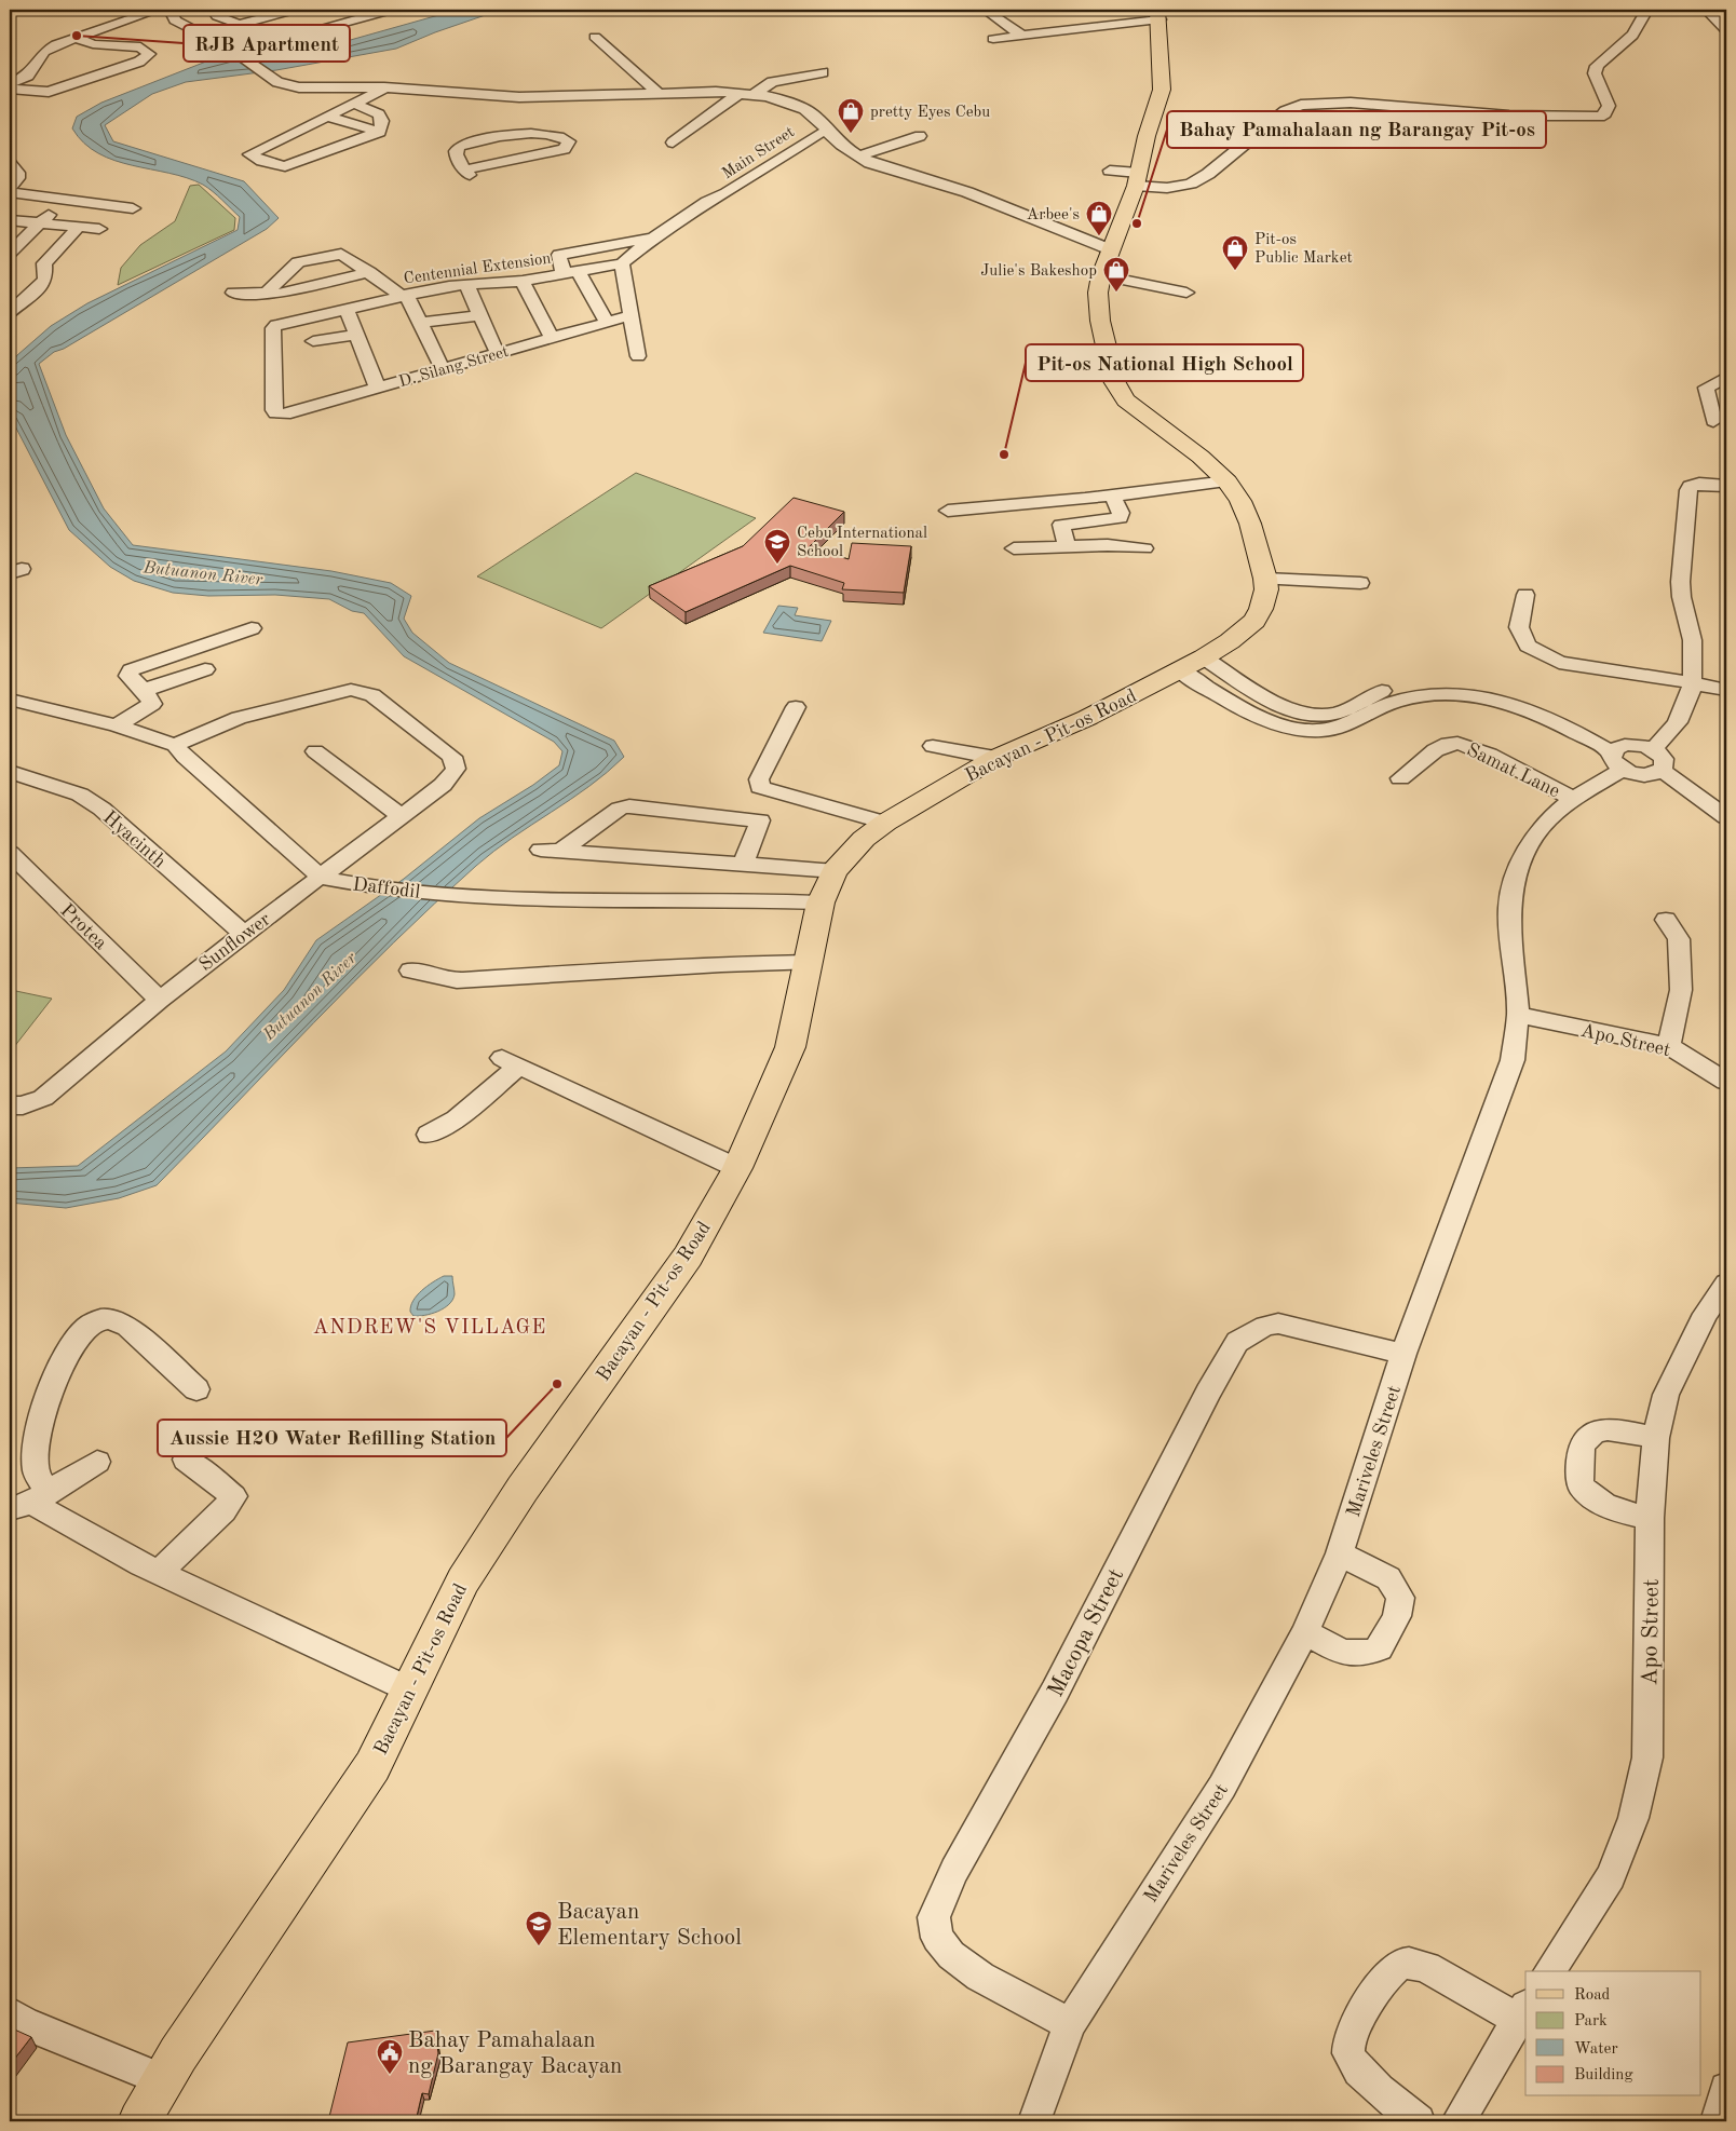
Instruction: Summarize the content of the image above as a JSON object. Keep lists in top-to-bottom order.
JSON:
{
  "streets": {
    "main road": ["Bacayan - Pit-os Road"],
    "street": [
      "Main Street",
      "Centennial Extension",
      "D. Silang Street",
      "Samat Lane",
      "Hyacinth",
      "Daffodil",
      "Protea",
      "Sunflower",
      "Apo Street",
      "Mariveles Street",
      "Macopa Street"
    ]
  },
  "crossings": [
    ["Main Street", "Centennial Extension"],
    ["Centennial Extension", "D. Silang Street"],
    ["Bacayan - Pit-os Road", "Daffodil"],
    ["Samat Lane", "Mariveles Street"],
    ["Hyacinth", "Sunflower"],
    ["Daffodil", "Sunflower"],
    ["Protea", "Sunflower"],
    ["Apo Street", "Mariveles Street"],
    ["Mariveles Street", "Macopa Street"]
  ],
  "districts": ["ANDREW'S VILLAGE"],
  "water": ["Butuanon River"],
  "places": {
    "other": [
      "RJB Apartment",
      "Bahay Pamahalaan ng Barangay Pit-os",
      "Pit-os National High School",
      "Aussie H2O Water Refilling Station"
    ],
    "shop": [
      "pretty Eyes Cebu",
      "Arbee's",
      "Pit-os Public Market",
      "Julie's Bakeshop"
    ],
    "school or university": ["Cebu International School", "Bacayan Elementary School"],
    "public building": ["Bahay Pamahalaan ng Barangay Bacayan"]
  },
  "legend": [
    "Road",
    "Park",
    "Water",
    "Building"
  ]
}
